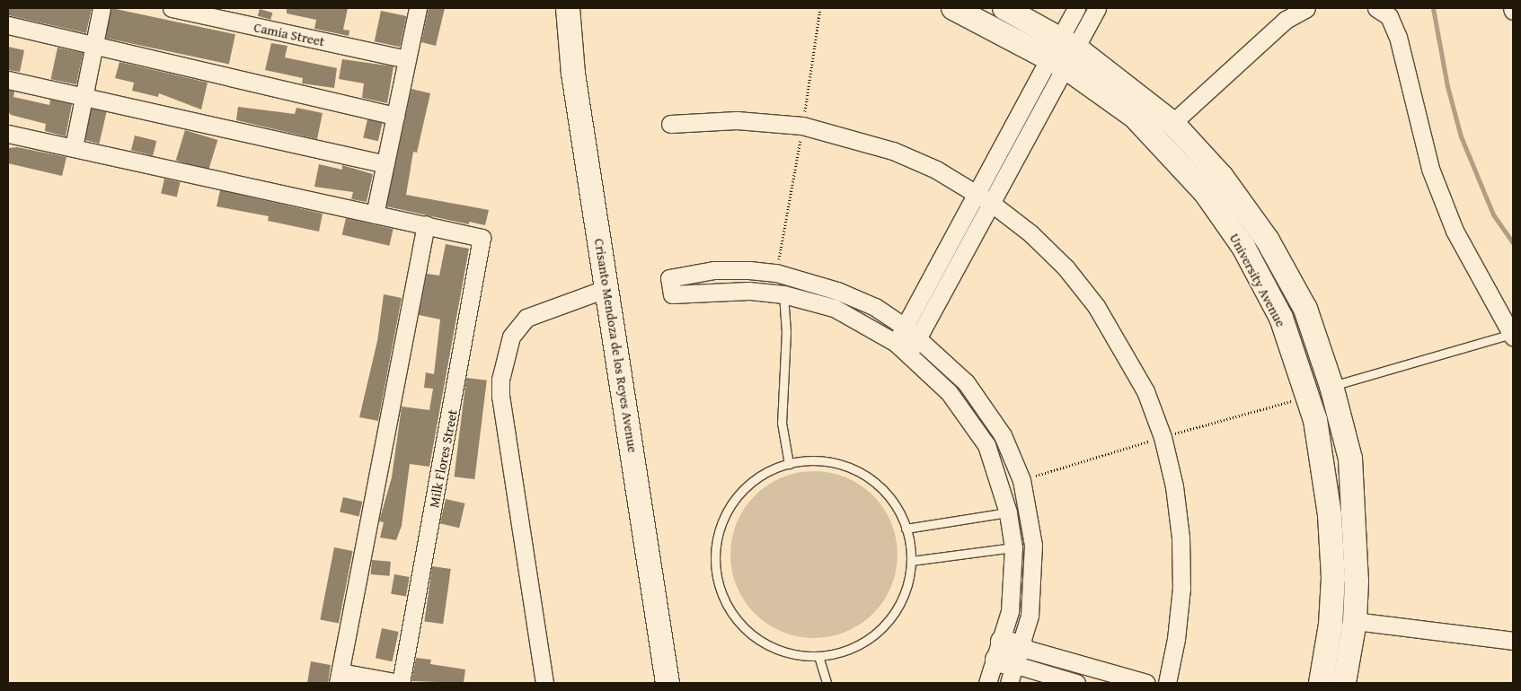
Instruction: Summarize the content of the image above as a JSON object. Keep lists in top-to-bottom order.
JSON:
{
  "streets": {
    "street": [
      "Camia Street",
      "University Avenue",
      "Crisanto Mendoza de los Reyes Avenue",
      "Milk Flores Street"
    ]
  }
}
